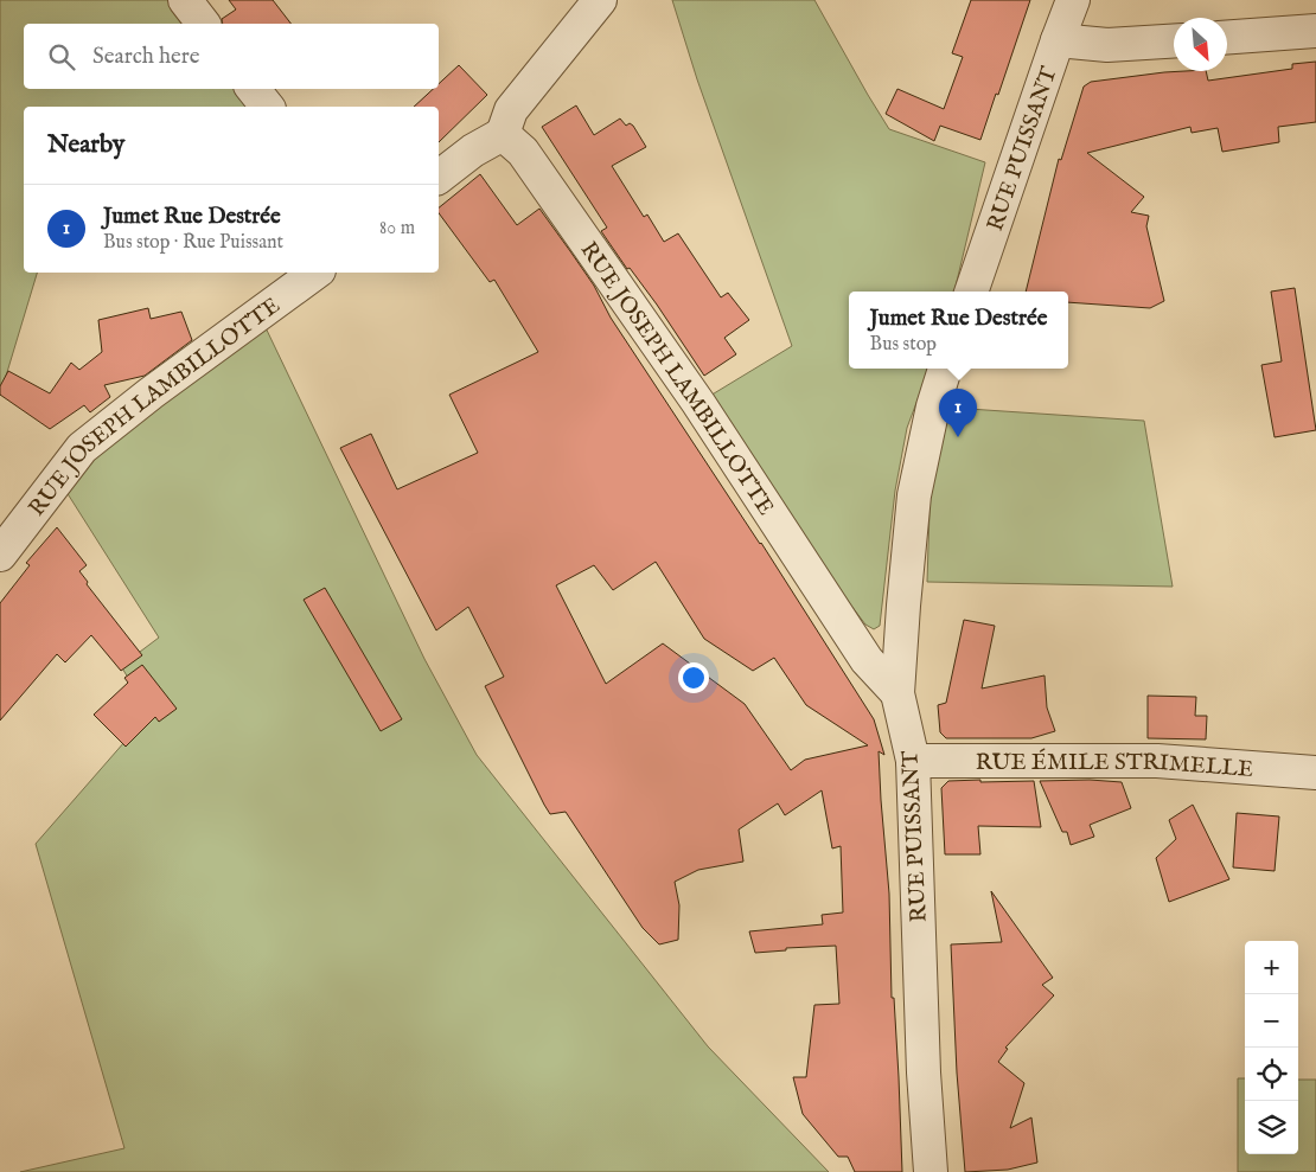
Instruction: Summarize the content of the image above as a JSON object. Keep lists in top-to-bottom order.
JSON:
{
  "streets": {
    "street": ["RUE PUISSANT", "RUE JOSEPH LAMBILLOTTE", "RUE ÉMILE STRIMELLE"]
  },
  "crossings": [
    ["RUE PUISSANT", "RUE JOSEPH LAMBILLOTTE"],
    ["RUE PUISSANT", "RUE ÉMILE STRIMELLE"]
  ],
  "north": "bottom right",
  "page": {
    "search": "Search here",
    "heading": "Nearby",
    "list": [
      {
        "mark": "1",
        "name": "Jumet Rue Destrée",
        "note": "Bus stop · Rue Puissant",
        "value": "80 m"
      }
    ],
    "popup": ["Jumet Rue Destrée", "Bus stop"],
    "pins": "1",
    "map_buttons": ["+", "−"]
  }
}
